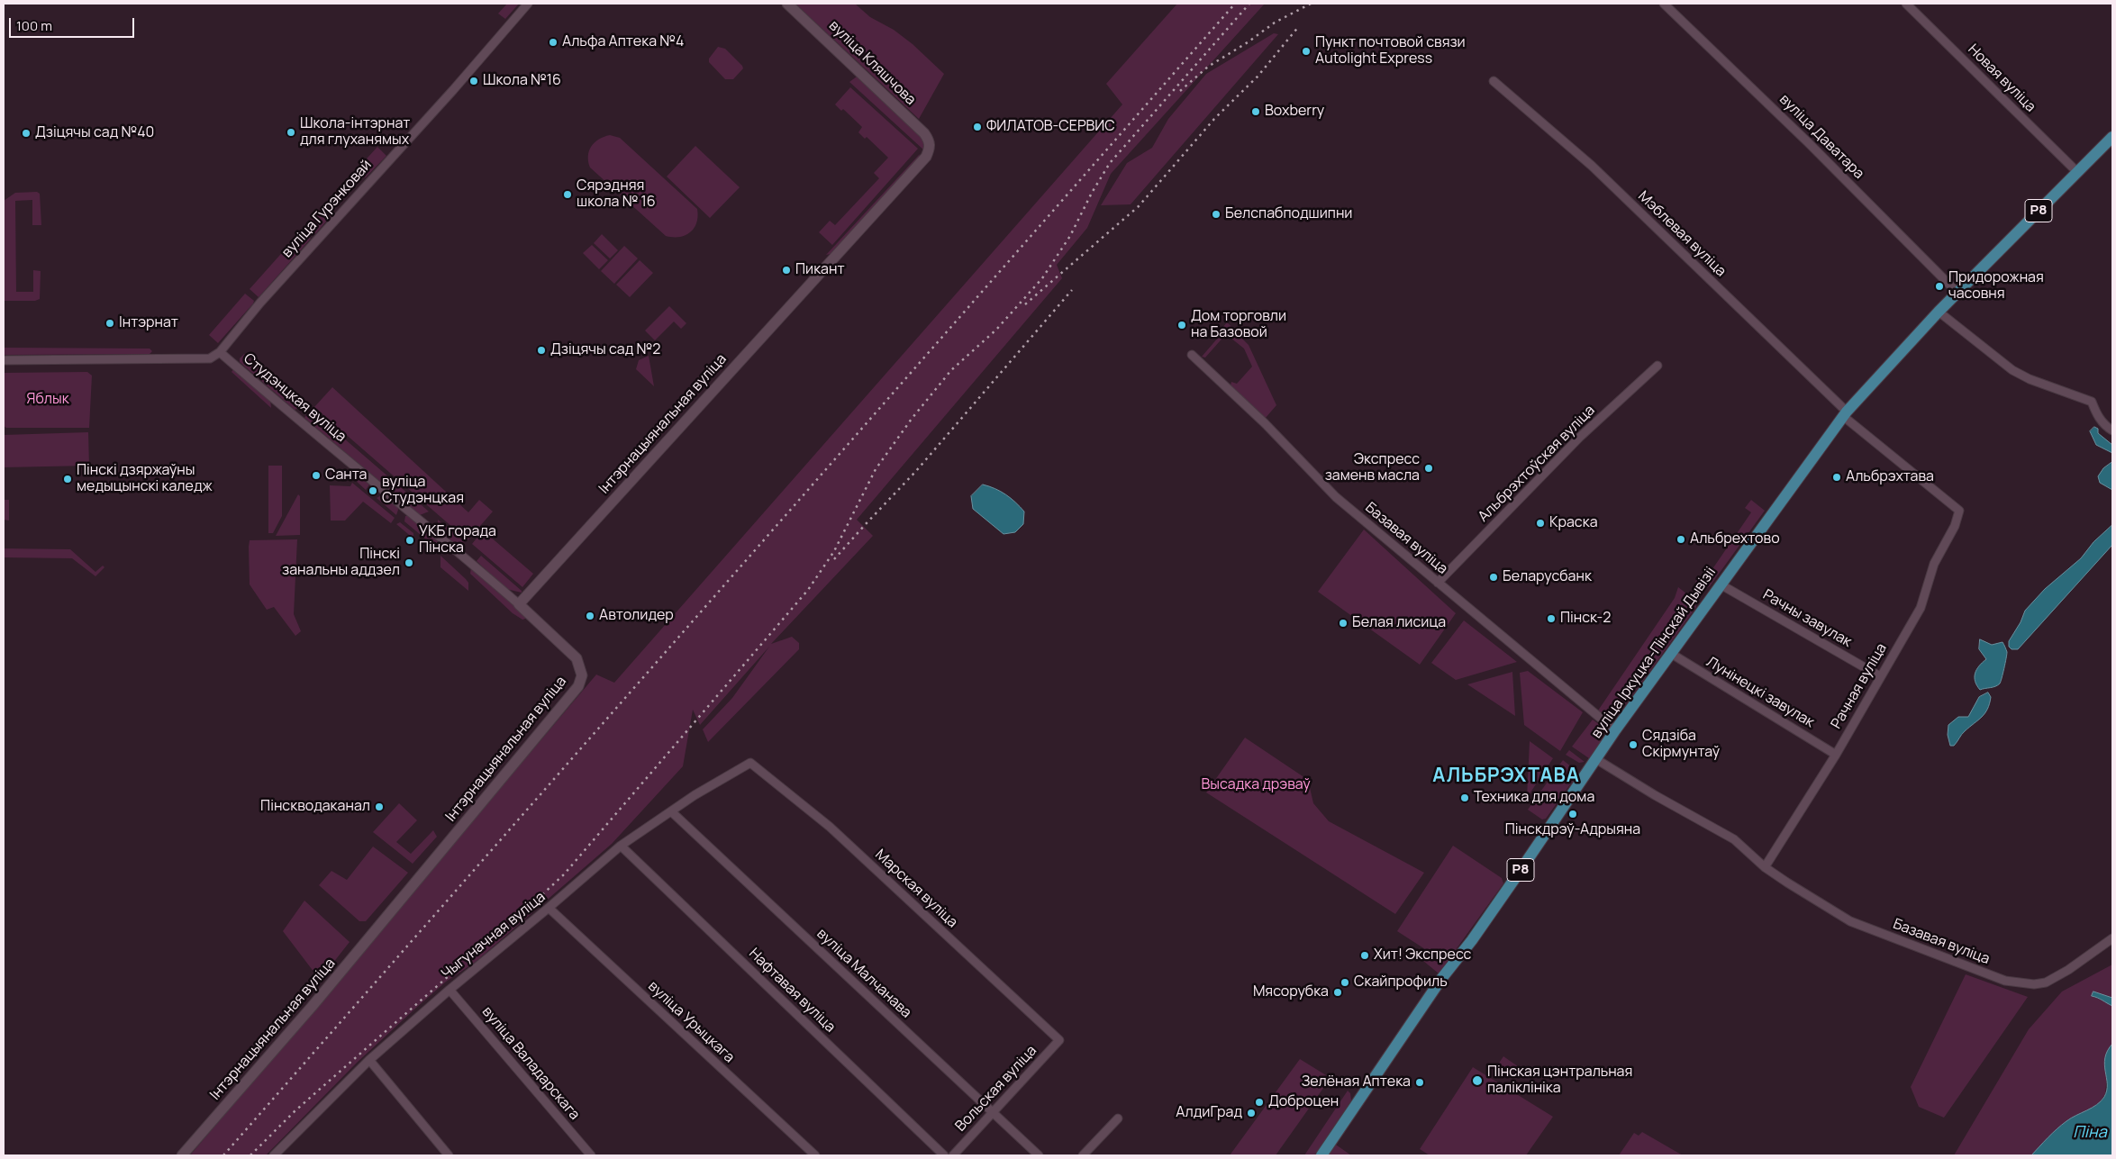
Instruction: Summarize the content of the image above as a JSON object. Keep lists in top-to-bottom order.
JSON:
{
  "streets": {
    "main road": ["Р8", "вуліца Іркуцка-Пінскай Дывізіі"],
    "street": [
      "вуліца Кляшчова",
      "Новая вуліца",
      "вуліца Даватара",
      "вуліца Гурэнковай",
      "Мэблевая вуліца",
      "Студэнцкая вуліца",
      "Інтэрнацыянальная вуліца",
      "Альбрэхтоўская вуліца",
      "Базавая вуліца",
      "Рачны завулак",
      "Рачная вуліца",
      "Лунінецкі завулак",
      "Марская вуліца",
      "Чыгуначная вуліца",
      "вуліца Малчанава",
      "Нафтавая вуліца",
      "вуліца Урыцкага",
      "вуліца Валадарскага",
      "Вольская вуліца"
    ]
  },
  "crossings": [
    ["вуліца Кляшчова", "Інтэрнацыянальная вуліца"],
    ["Новая вуліца", "Р8"],
    ["вуліца Даватара", "Р8"],
    ["вуліца Гурэнковай", "Студэнцкая вуліца"],
    ["Р8", "вуліца Іркуцка-Пінскай Дывізіі"],
    ["Мэблевая вуліца", "вуліца Іркуцка-Пінскай Дывізіі"],
    ["Мэблевая вуліца", "Рачная вуліца"],
    ["Студэнцкая вуліца", "Інтэрнацыянальная вуліца"],
    ["Альбрэхтоўская вуліца", "Базавая вуліца"],
    ["Базавая вуліца", "вуліца Іркуцка-Пінскай Дывізіі"],
    ["Базавая вуліца", "Рачная вуліца"],
    ["Рачны завулак", "вуліца Іркуцка-Пінскай Дывізіі"],
    ["Рачны завулак", "Рачная вуліца"],
    ["вуліца Іркуцка-Пінскай Дывізіі", "Рачная вуліца"],
    ["вуліца Іркуцка-Пінскай Дывізіі", "Лунінецкі завулак"],
    ["Рачная вуліца", "Лунінецкі завулак"],
    ["Марская вуліца", "Чыгуначная вуліца"],
    ["Марская вуліца", "Вольская вуліца"],
    ["Чыгуначная вуліца", "вуліца Малчанава"],
    ["Чыгуначная вуліца", "Нафтавая вуліца"],
    ["Чыгуначная вуліца", "вуліца Урыцкага"],
    ["Чыгуначная вуліца", "вуліца Валадарскага"],
    ["вуліца Малчанава", "Вольская вуліца"]
  ],
  "districts": ["АЛЬБРЭХТАВА"],
  "water": ["Піна"],
  "parks": ["Яблык", "Высадка дрэваў"],
  "places": [
    "Альфа Аптека №4",
    "Пункт почтовой связи Autolight Express",
    "Школа №16",
    "Boxberry",
    "ФИЛАТОВ-СЕРВИС",
    "Школа-інтэрнат для глуханямых",
    "Дзіцячы сад №40",
    "Сярэдняя школа № 16",
    "Белспабподшипни",
    "Пикант",
    "Придорожная часовня",
    "Інтэрнат",
    "Дом торговли на Базовой",
    "Дзіцячы сад №2",
    "Экспресс заменв масла",
    "Санта",
    "Альбрэхтава",
    "Пінскі дзяржаўны медыцынскі каледж",
    "вуліца Студэнцкая",
    "Краска",
    "Альбрехтово",
    "УКБ горада Пінска",
    "Пінскі занальны аддзел",
    "Беларусбанк",
    "Автолидер",
    "Пінск-2",
    "Белая лисица",
    "Сядзіба Скірмунтаў",
    "Техника для дома",
    "Пінскводаканал",
    "Пінскдрэў-Адрыяна",
    "Хит! Экспресс",
    "Скайпрофиль",
    "Мясорубка",
    "Пінская цэнтральная паліклініка",
    "Зелёная Аптека",
    "Доброцен",
    "АлдиГрад"
  ],
  "scale_bar": "100 m"
}
